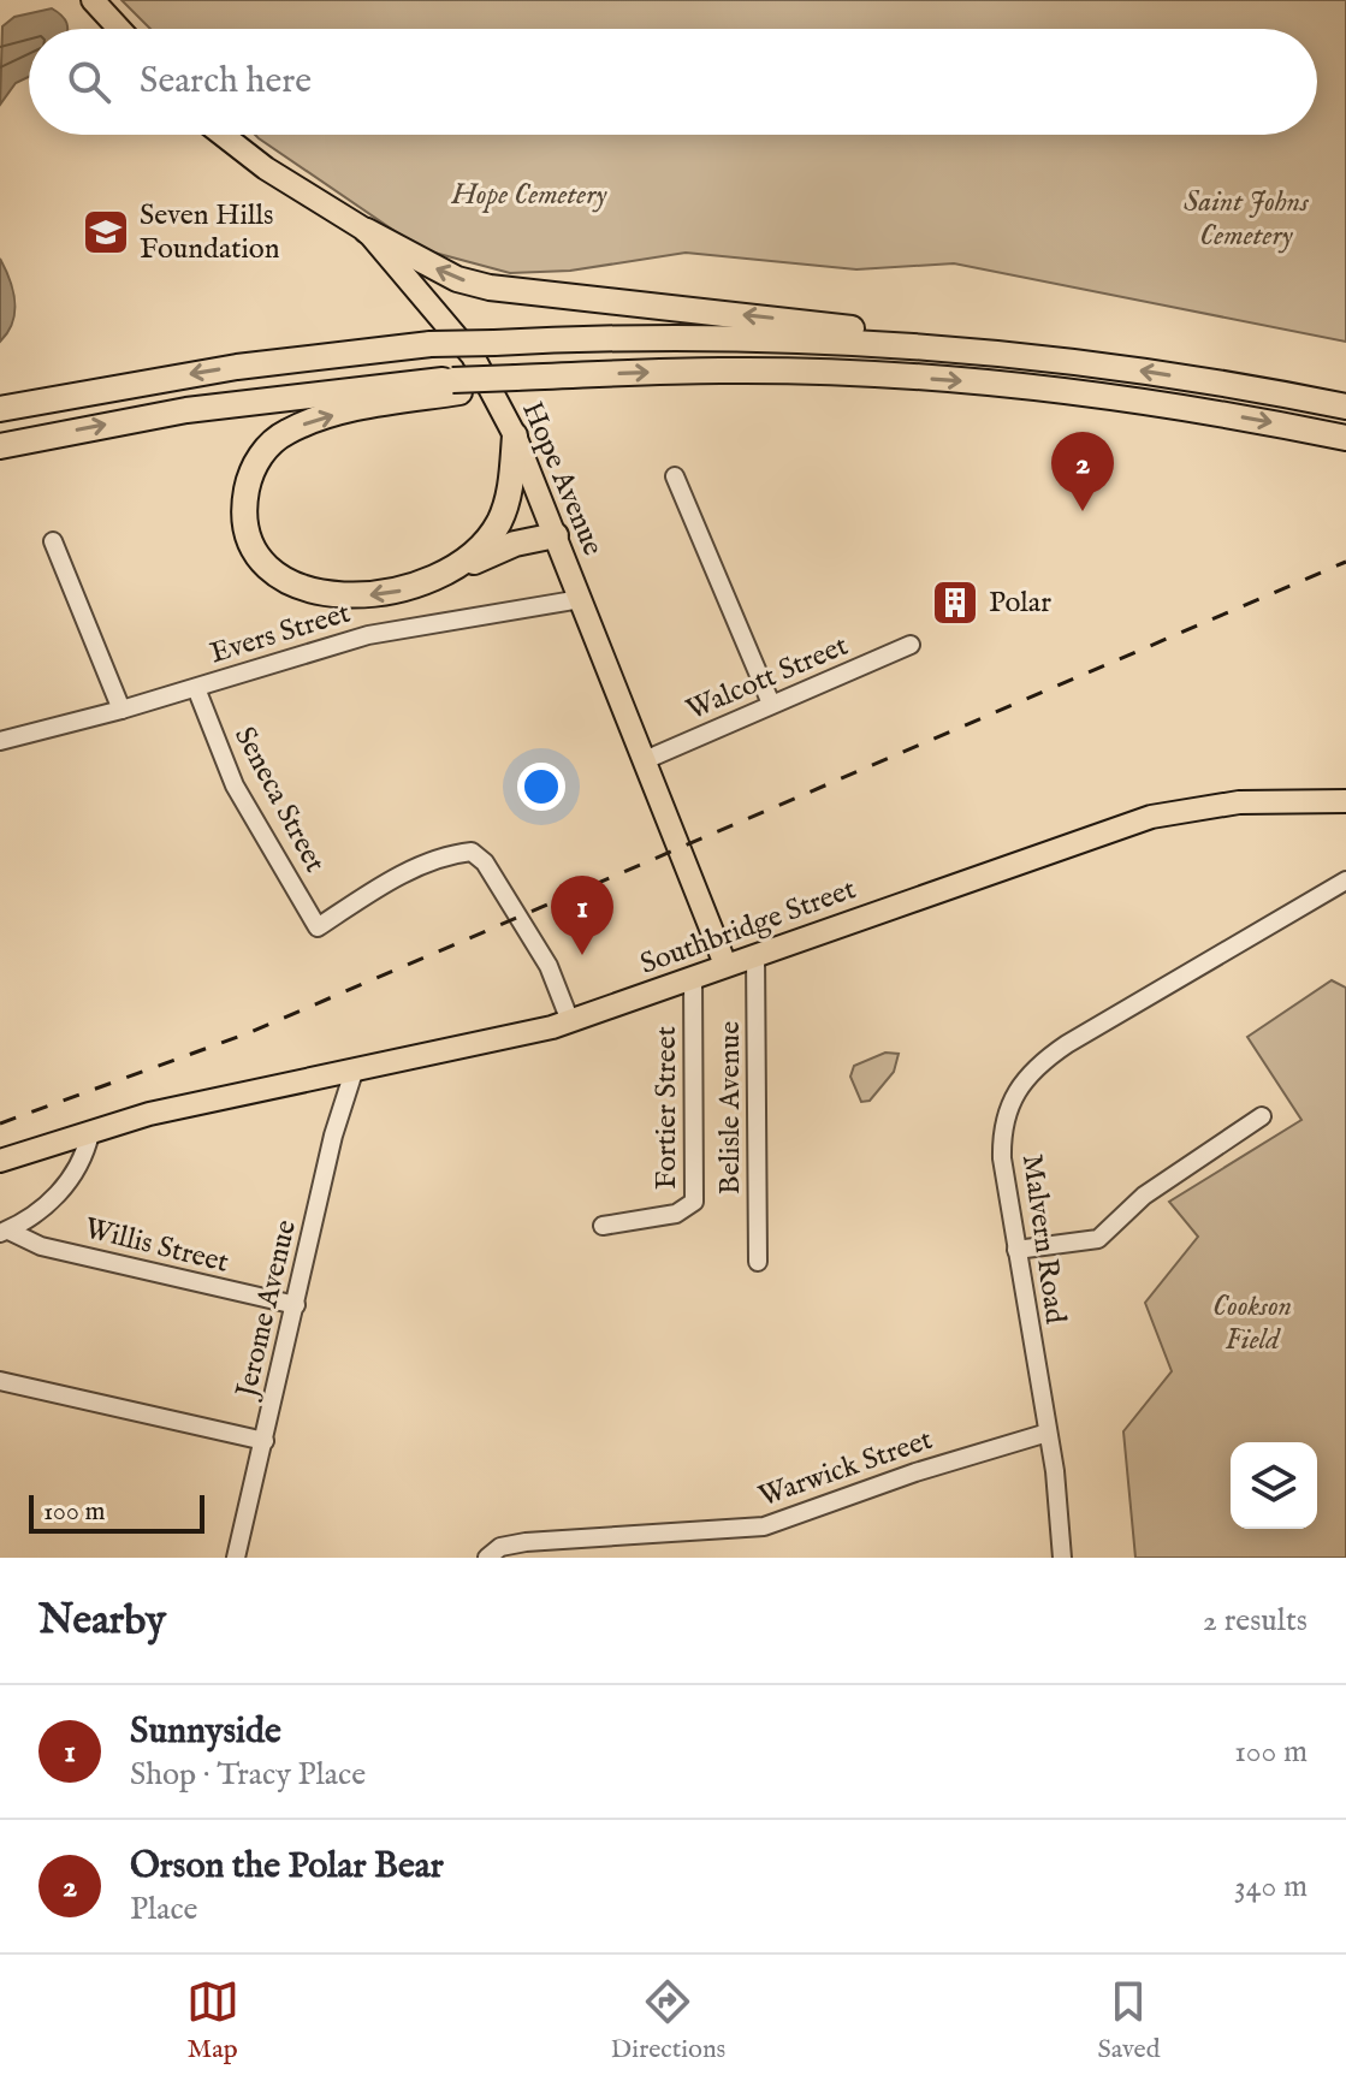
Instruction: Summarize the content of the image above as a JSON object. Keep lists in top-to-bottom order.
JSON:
{
  "streets": {
    "main road": ["Hope Avenue", "Southbridge Street"],
    "street": [
      "Evers Street",
      "Walcott Street",
      "Seneca Street",
      "Fortier Street",
      "Belisle Avenue",
      "Malvern Road",
      "Willis Street",
      "Jerome Avenue",
      "Warwick Street"
    ]
  },
  "crossings": [
    ["Hope Avenue", "Evers Street"],
    ["Hope Avenue", "Walcott Street"],
    ["Hope Avenue", "Southbridge Street"],
    ["Evers Street", "Seneca Street"],
    ["Seneca Street", "Southbridge Street"],
    ["Southbridge Street", "Fortier Street"],
    ["Southbridge Street", "Belisle Avenue"],
    ["Southbridge Street", "Jerome Avenue"],
    ["Malvern Road", "Warwick Street"],
    ["Willis Street", "Jerome Avenue"]
  ],
  "parks": ["Hope Cemetery", "Saint Johns Cemetery", "Cookson Field"],
  "places": {
    "school or university": ["Seven Hills Foundation"],
    "building": ["Polar"]
  },
  "scale_bar": "100 m",
  "page": {
    "search": "Search here",
    "pins": ["2", "1"],
    "scale": "100 m",
    "heading": ["Nearby", "2 results"],
    "list": [
      {
        "mark": "1",
        "name": "Sunnyside",
        "note": "Shop · Tracy Place",
        "value": "100 m"
      },
      {
        "mark": "2",
        "name": "Orson the Polar Bear",
        "note": "Place",
        "value": "340 m"
      }
    ],
    "nav": ["Map", "Directions", "Saved"]
  }
}
